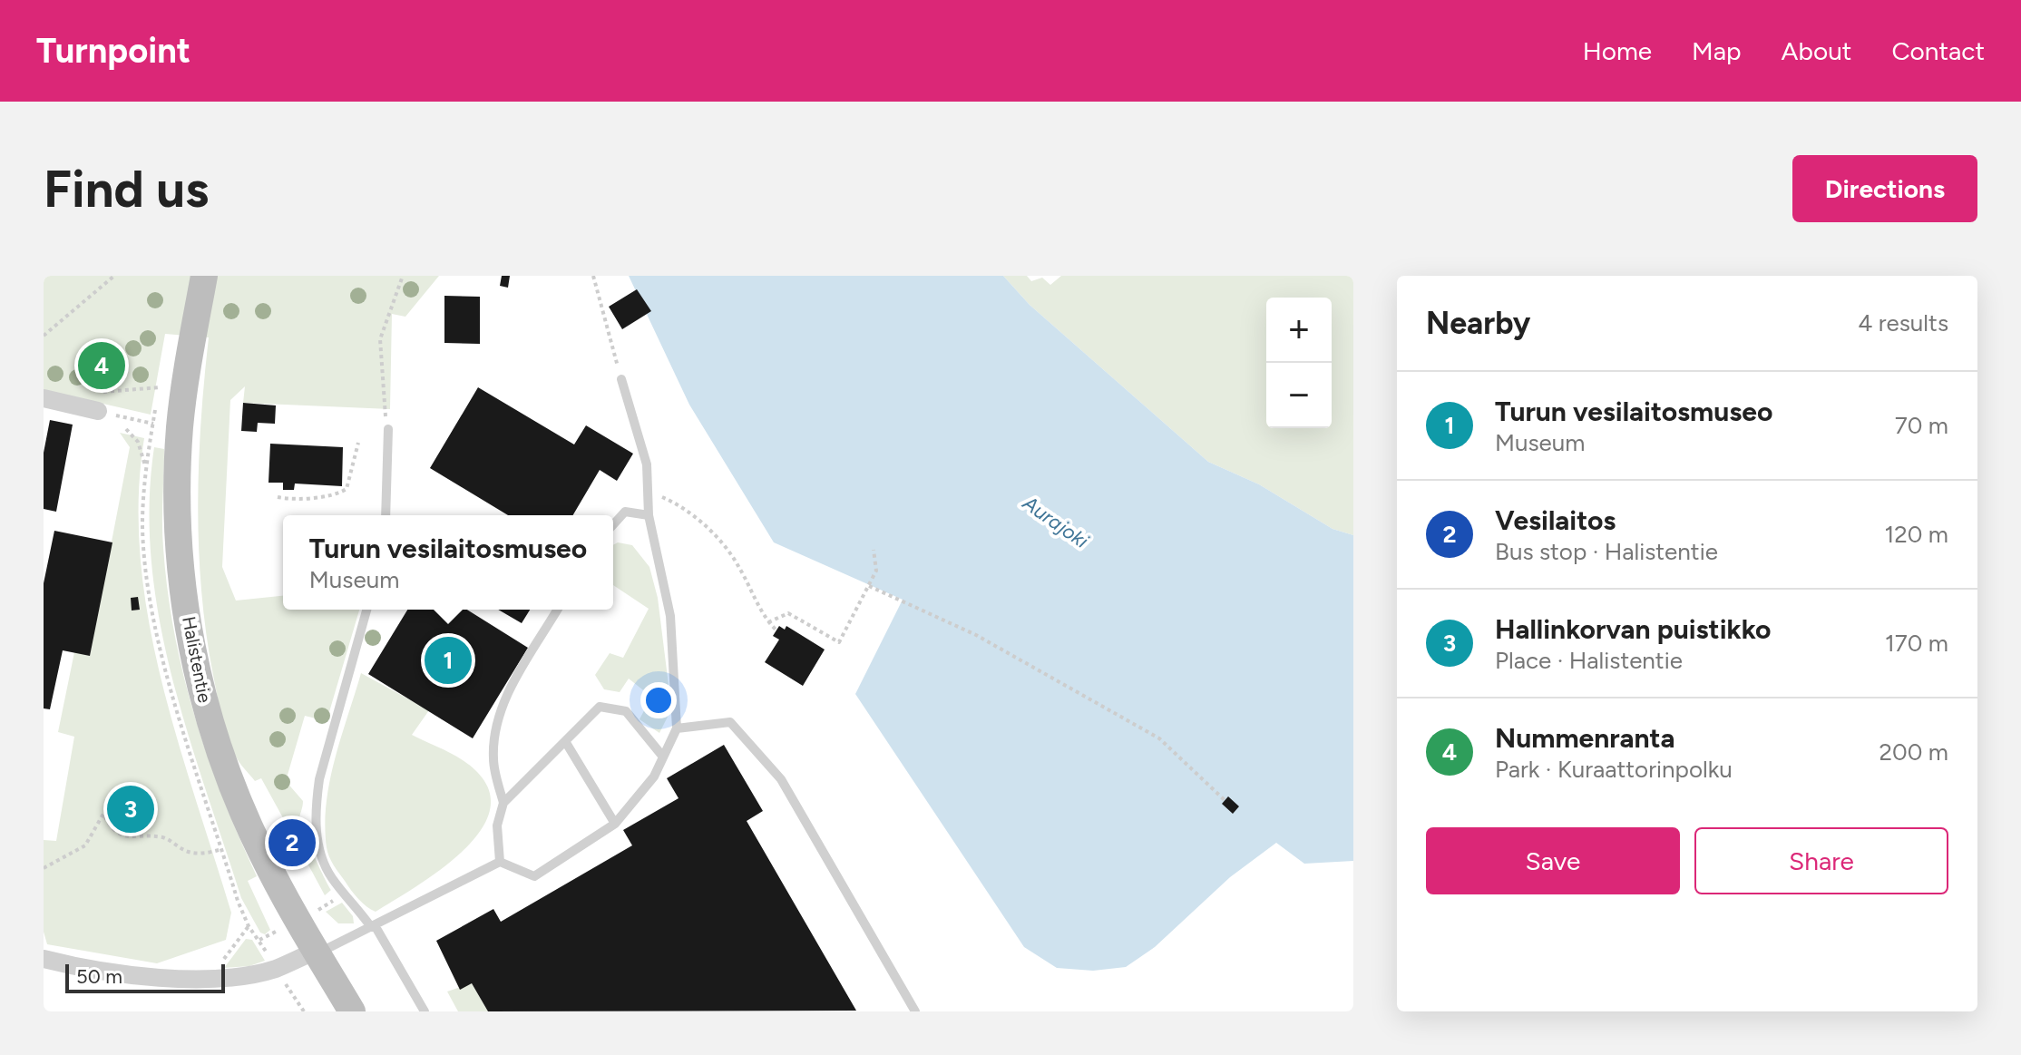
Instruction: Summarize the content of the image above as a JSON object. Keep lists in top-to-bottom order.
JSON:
{
  "streets": {
    "street": ["Halistentie"]
  },
  "water": ["Aurajoki"],
  "scale_bar": "50 m",
  "page": {
    "header": "Turnpoint",
    "nav": [
      "Home",
      "Map",
      "About",
      "Contact"
    ],
    "buttons": [
      "Directions",
      ["Save", "Share"]
    ],
    "title": "Find us",
    "heading": ["Nearby", "4 results"],
    "map_buttons": ["+", "−"],
    "pins": [
      "4",
      "1",
      "3",
      "2"
    ],
    "list": [
      {
        "mark": "1",
        "name": "Turun vesilaitosmuseo",
        "note": "Museum",
        "value": "70 m"
      },
      {
        "mark": "2",
        "name": "Vesilaitos",
        "note": "Bus stop · Halistentie",
        "value": "120 m"
      },
      {
        "mark": "3",
        "name": "Hallinkorvan puistikko",
        "note": "Place · Halistentie",
        "value": "170 m"
      },
      {
        "mark": "4",
        "name": "Nummenranta",
        "note": "Park · Kuraattorinpolku",
        "value": "200 m"
      }
    ],
    "popup": ["Turun vesilaitosmuseo", "Museum"],
    "scale": "50 m"
  }
}
